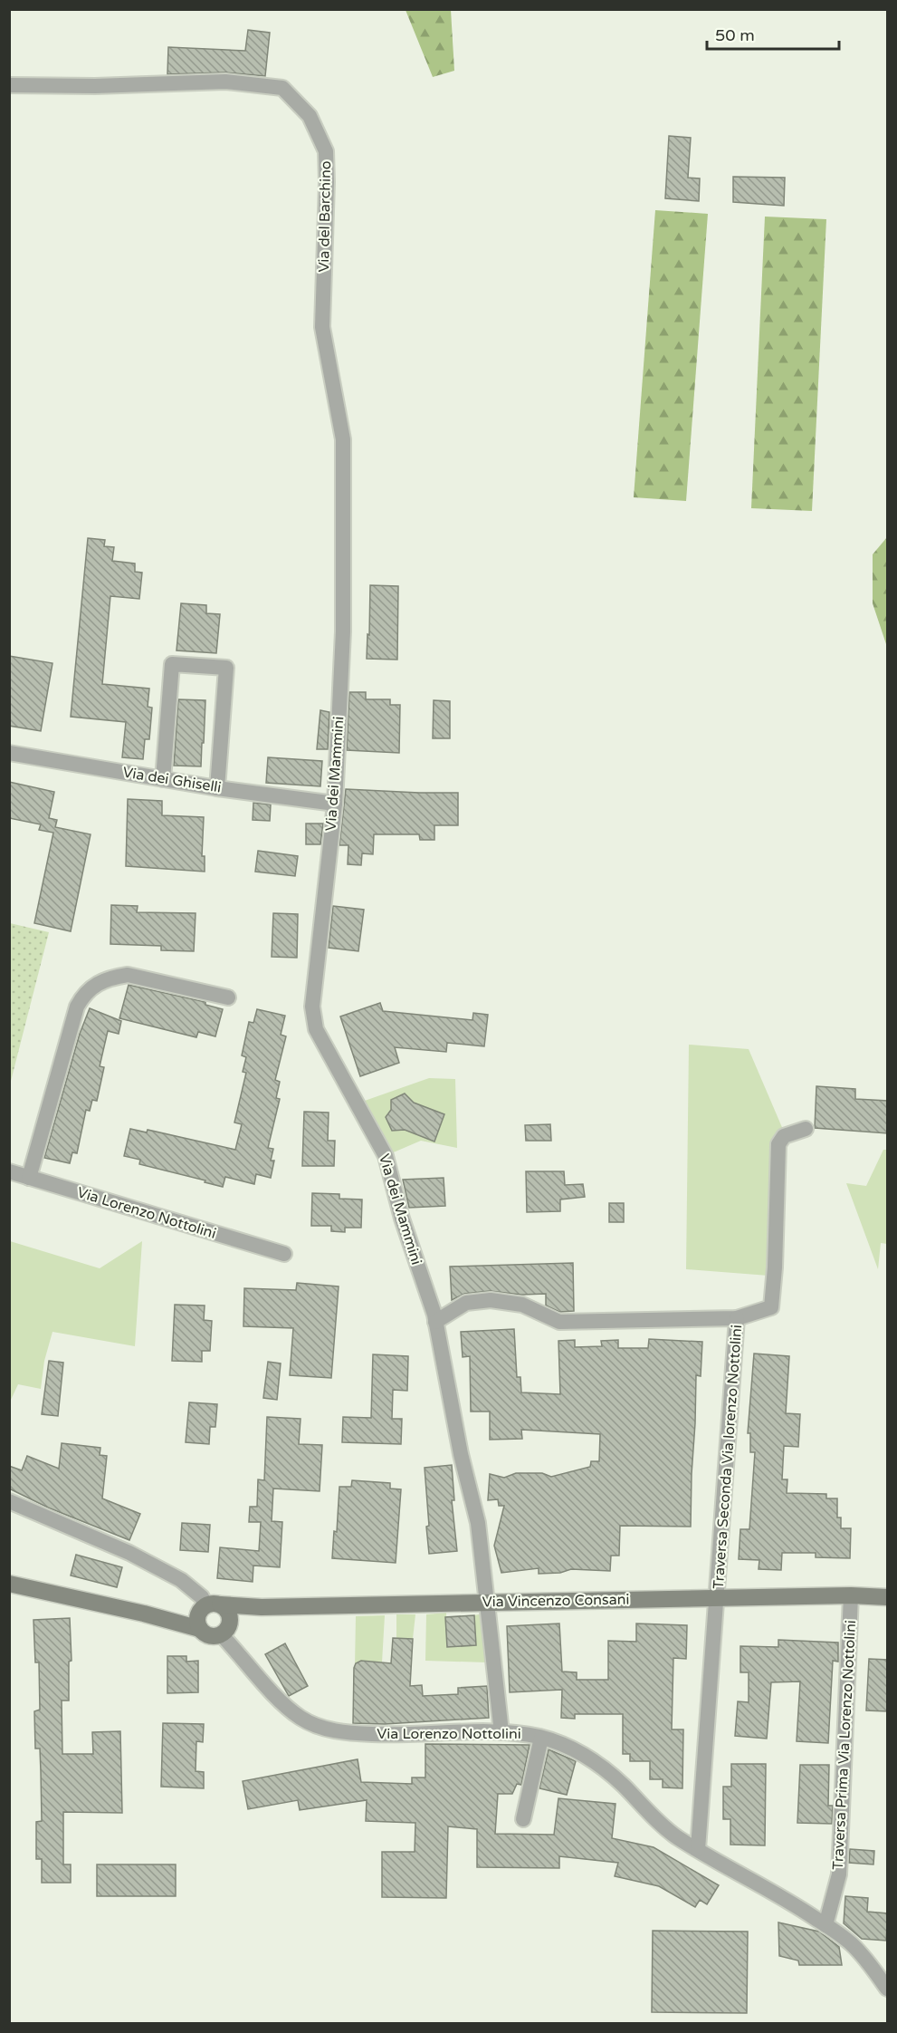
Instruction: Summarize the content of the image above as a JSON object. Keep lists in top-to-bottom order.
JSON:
{
  "streets": {
    "street": [
      "Via del Barchino",
      "Via dei Mammini",
      "Via dei Ghiselli",
      "Via Lorenzo Nottolini",
      "Traversa Seconda Via lorenzo Nottolini",
      "Via Vincenzo Consani",
      "Traversa Prima Via Lorenzo Nottolini"
    ]
  },
  "crossings": [
    ["Via del Barchino", "Via dei Mammini"],
    ["Via dei Mammini", "Via dei Ghiselli"],
    ["Via dei Mammini", "Via Lorenzo Nottolini"],
    ["Via dei Mammini", "Via Vincenzo Consani"],
    ["Via Lorenzo Nottolini", "Traversa Seconda Via lorenzo Nottolini"],
    ["Via Lorenzo Nottolini", "Via Vincenzo Consani"],
    ["Via Lorenzo Nottolini", "Traversa Prima Via Lorenzo Nottolini"],
    ["Traversa Seconda Via lorenzo Nottolini", "Via Vincenzo Consani"],
    ["Via Vincenzo Consani", "Traversa Prima Via Lorenzo Nottolini"]
  ],
  "scale_bar": "50 m"
}
